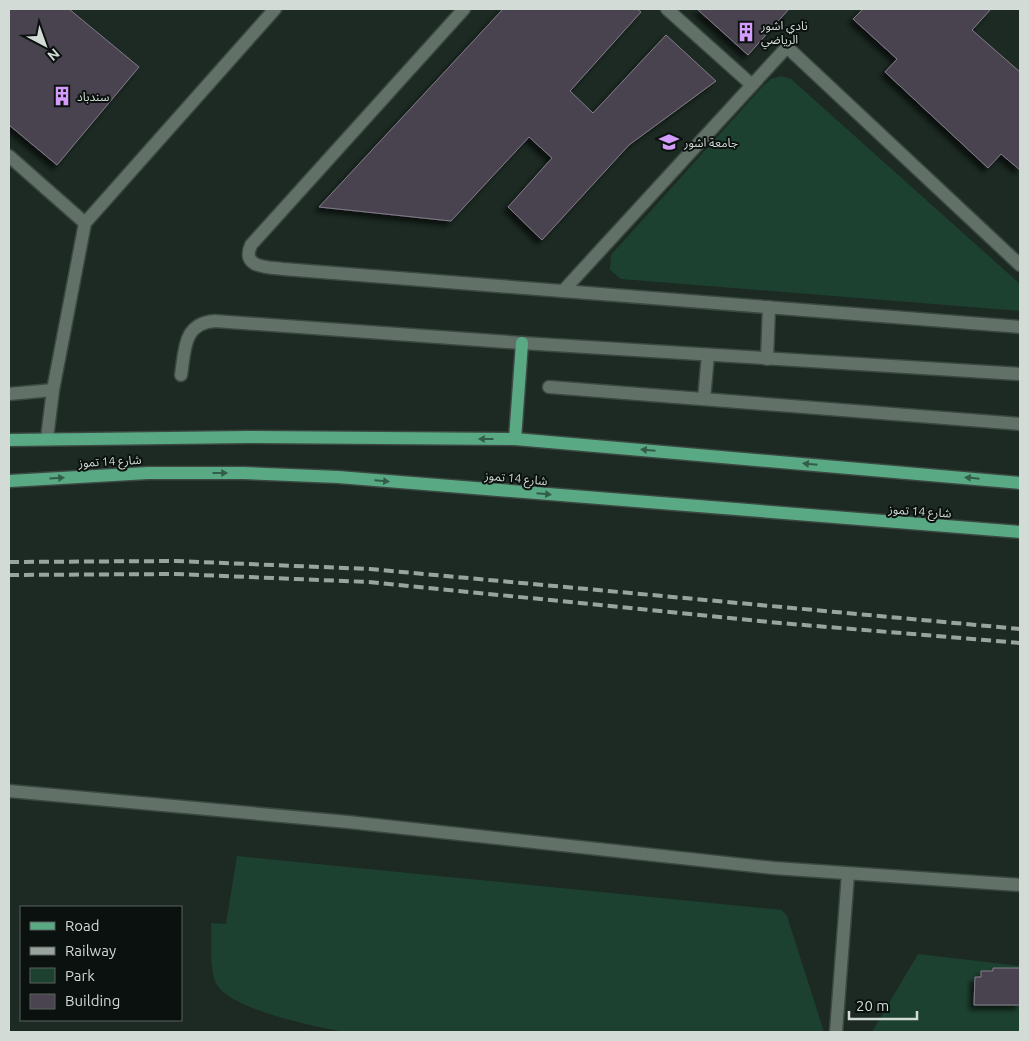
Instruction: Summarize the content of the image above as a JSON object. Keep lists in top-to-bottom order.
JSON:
{
  "streets": {
    "main road": ["شارع 14 تموز"]
  },
  "places": {
    "building": ["نادي اشور الرياضي", "سندباد"],
    "school or university": ["جامعة اشور"]
  },
  "legend": [
    "Road",
    "Railway",
    "Park",
    "Building"
  ],
  "scale_bar": "20 m",
  "north": "bottom right"
}
